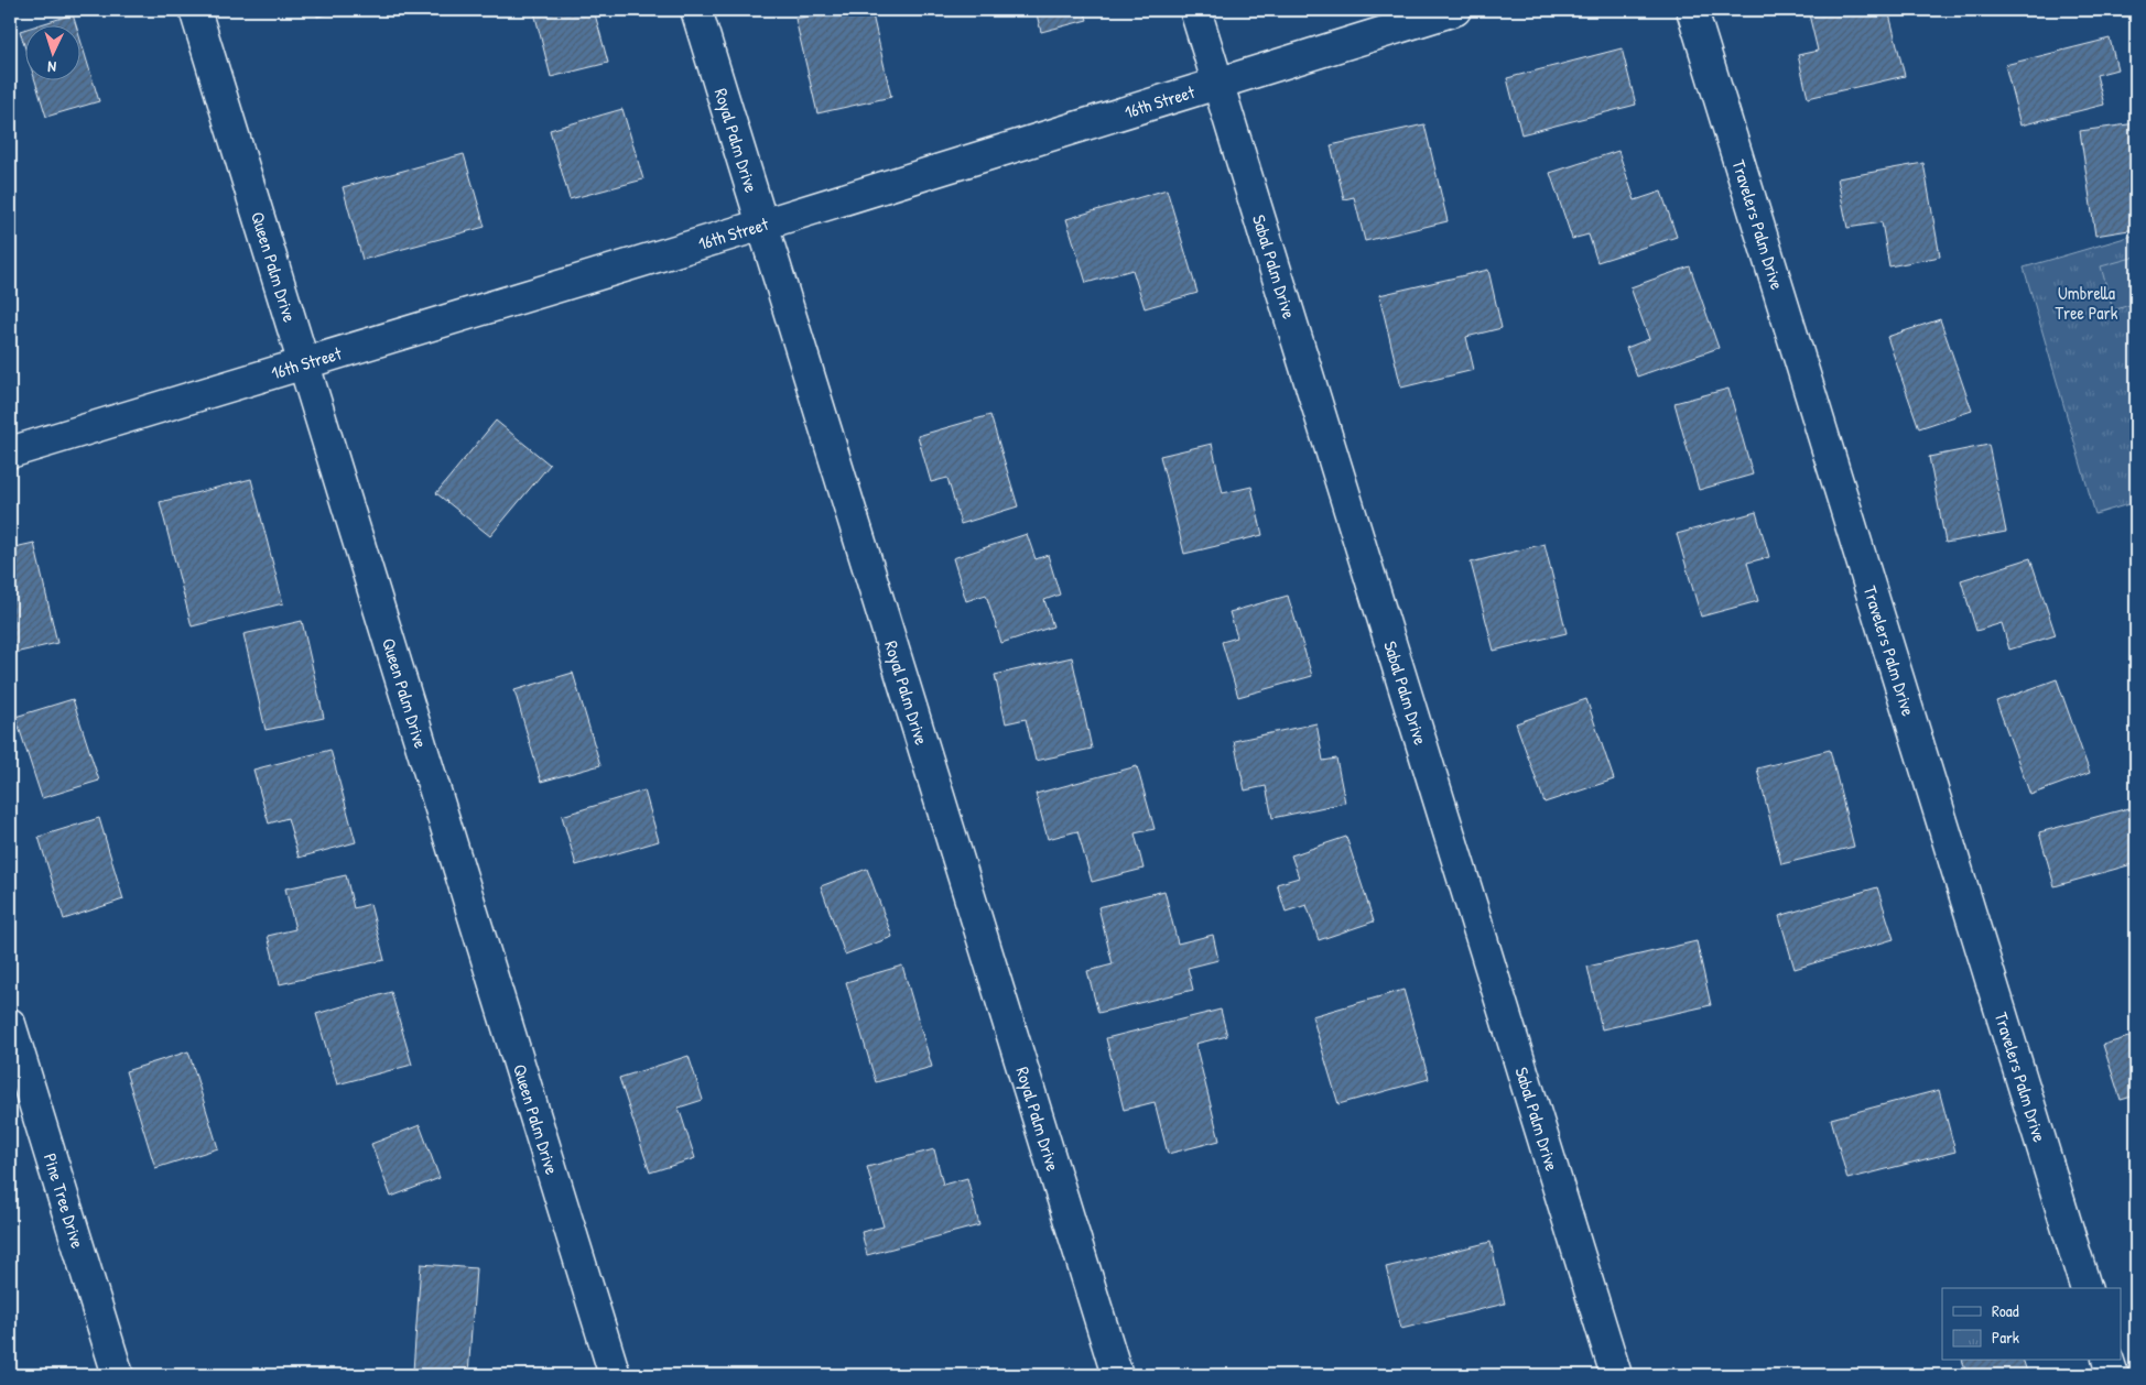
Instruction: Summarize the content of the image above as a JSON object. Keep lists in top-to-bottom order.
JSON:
{
  "streets": {
    "street": [
      "16th Street",
      "Royal Palm Drive",
      "Travelers Palm Drive",
      "Queen Palm Drive",
      "Sabal Palm Drive",
      "Pine Tree Drive"
    ]
  },
  "crossings": [
    ["16th Street", "Royal Palm Drive"],
    ["16th Street", "Queen Palm Drive"],
    ["16th Street", "Sabal Palm Drive"]
  ],
  "parks": ["Umbrella Tree Park"],
  "legend": ["Road", "Park"],
  "north": "bottom"
}
